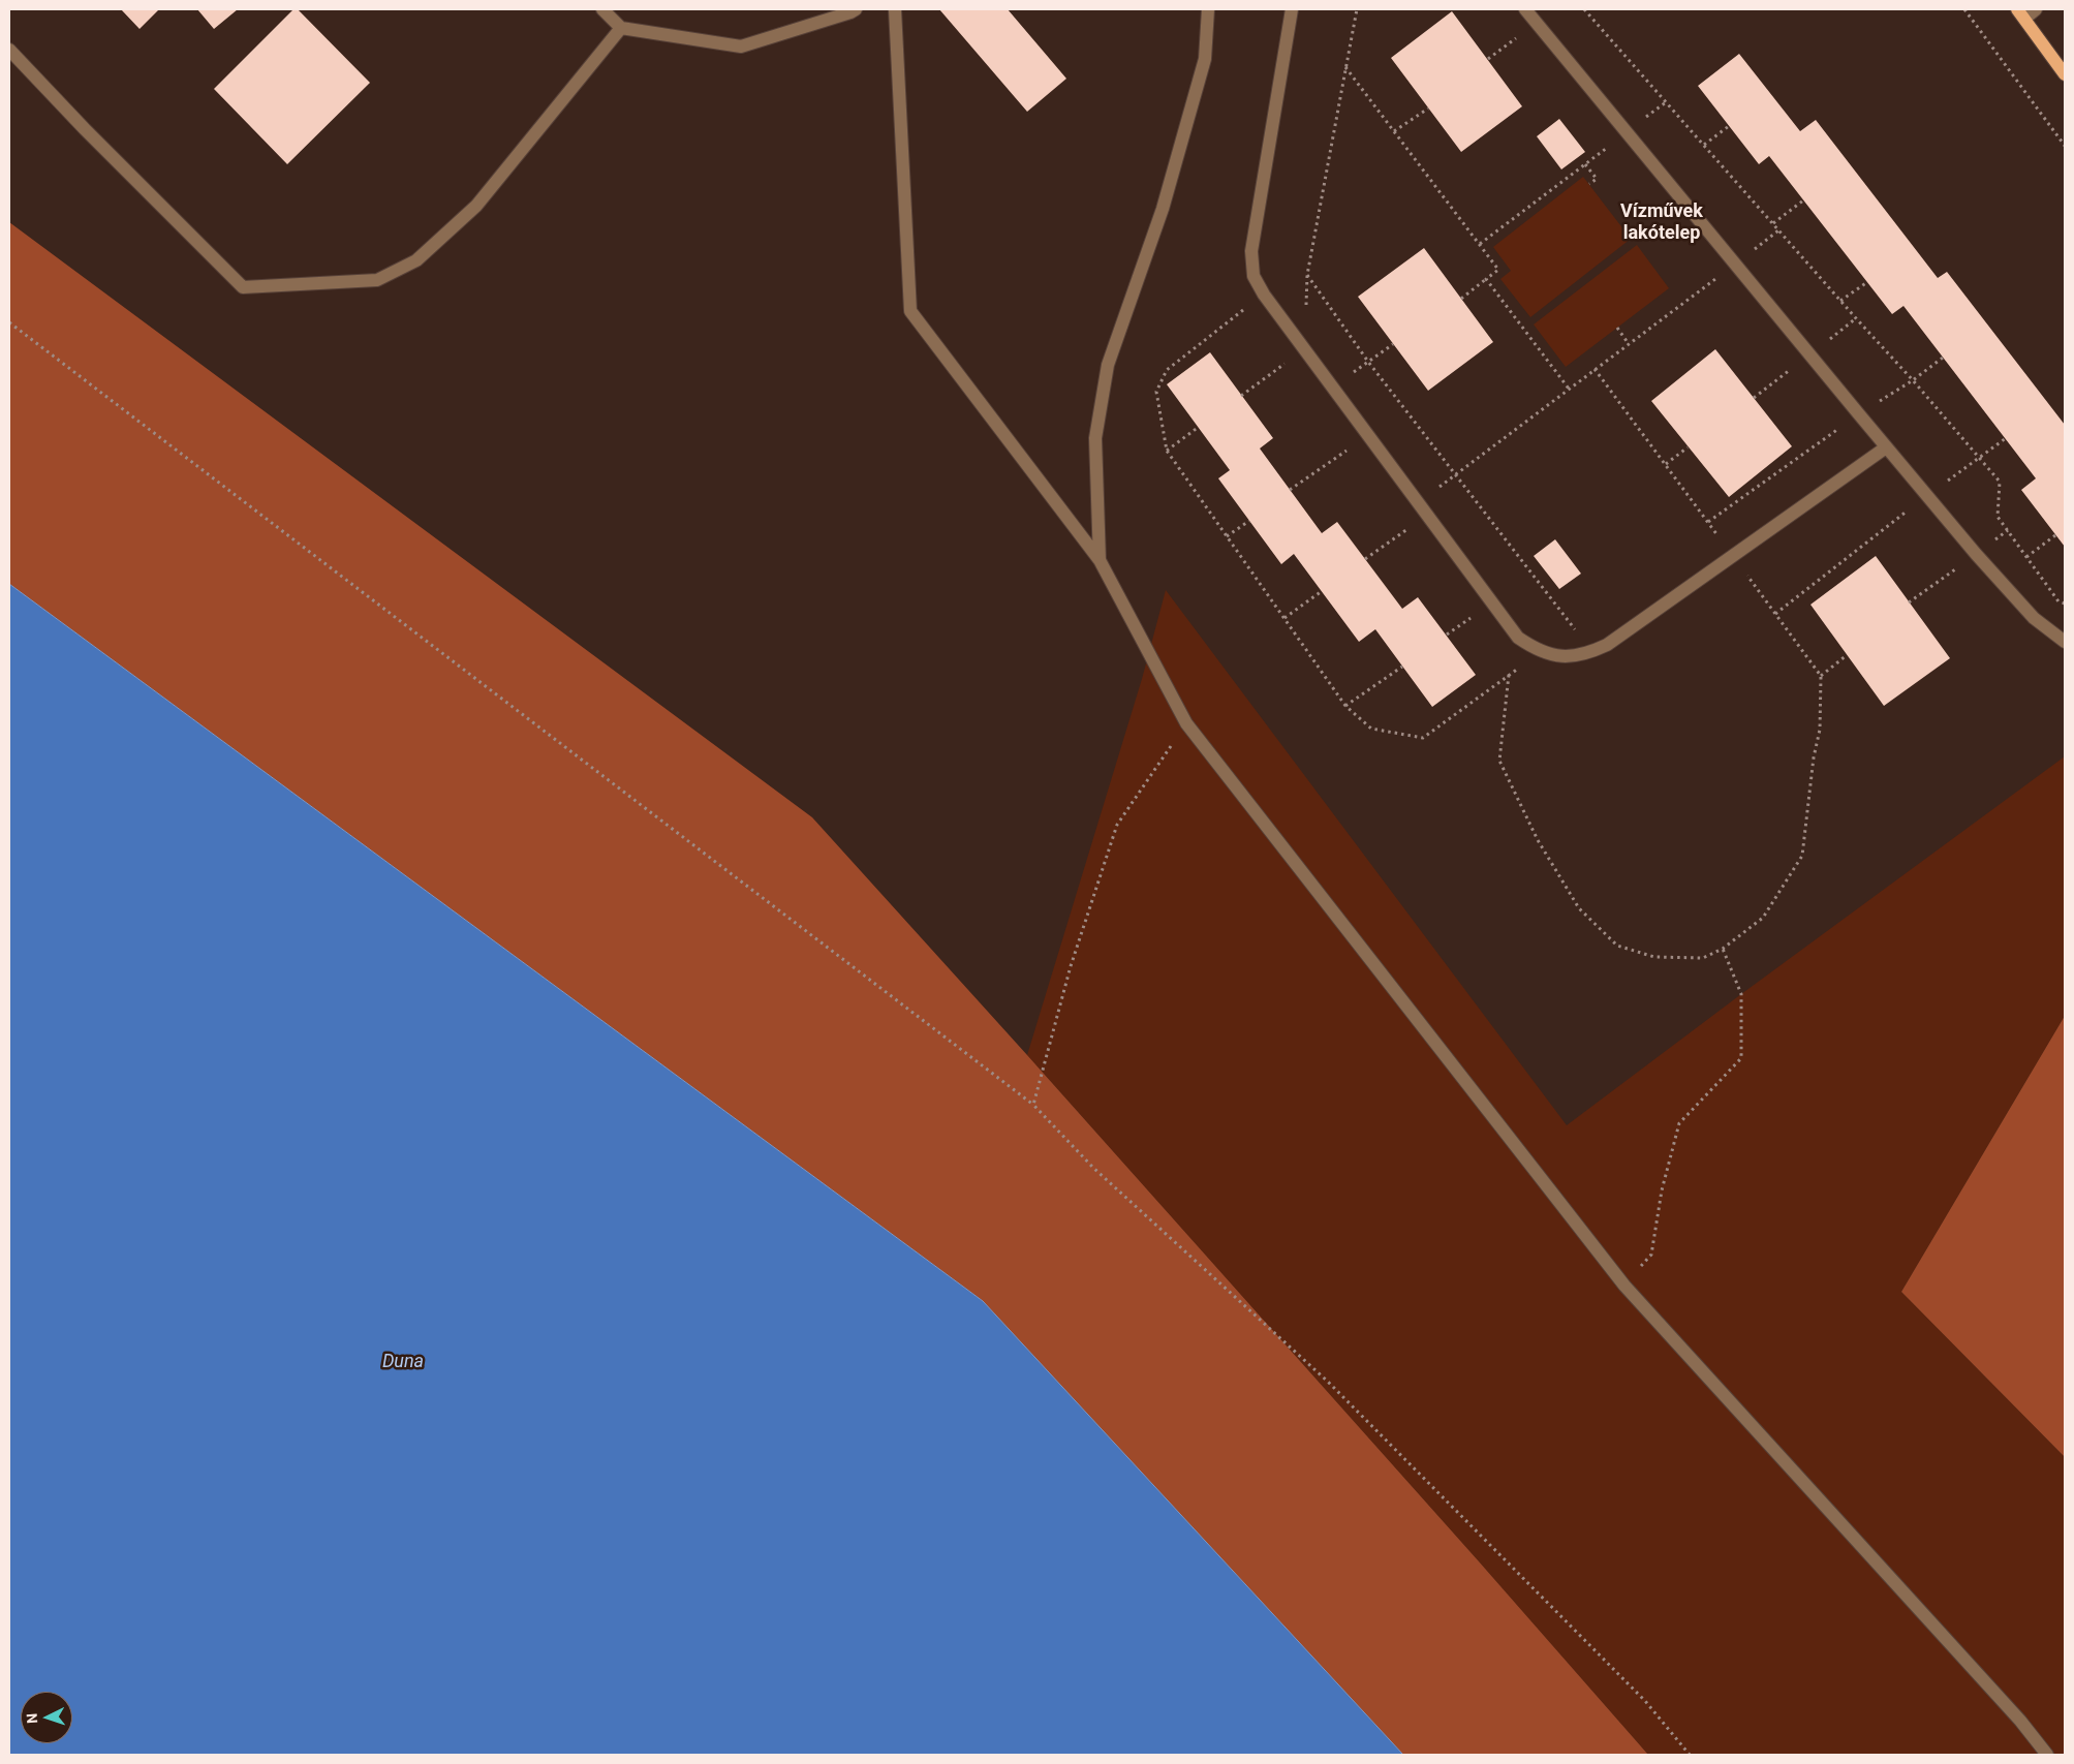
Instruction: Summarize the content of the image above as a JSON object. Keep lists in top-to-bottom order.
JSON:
{
  "districts": ["Vízművek lakótelep"],
  "water": ["Duna"],
  "north": "left"
}
